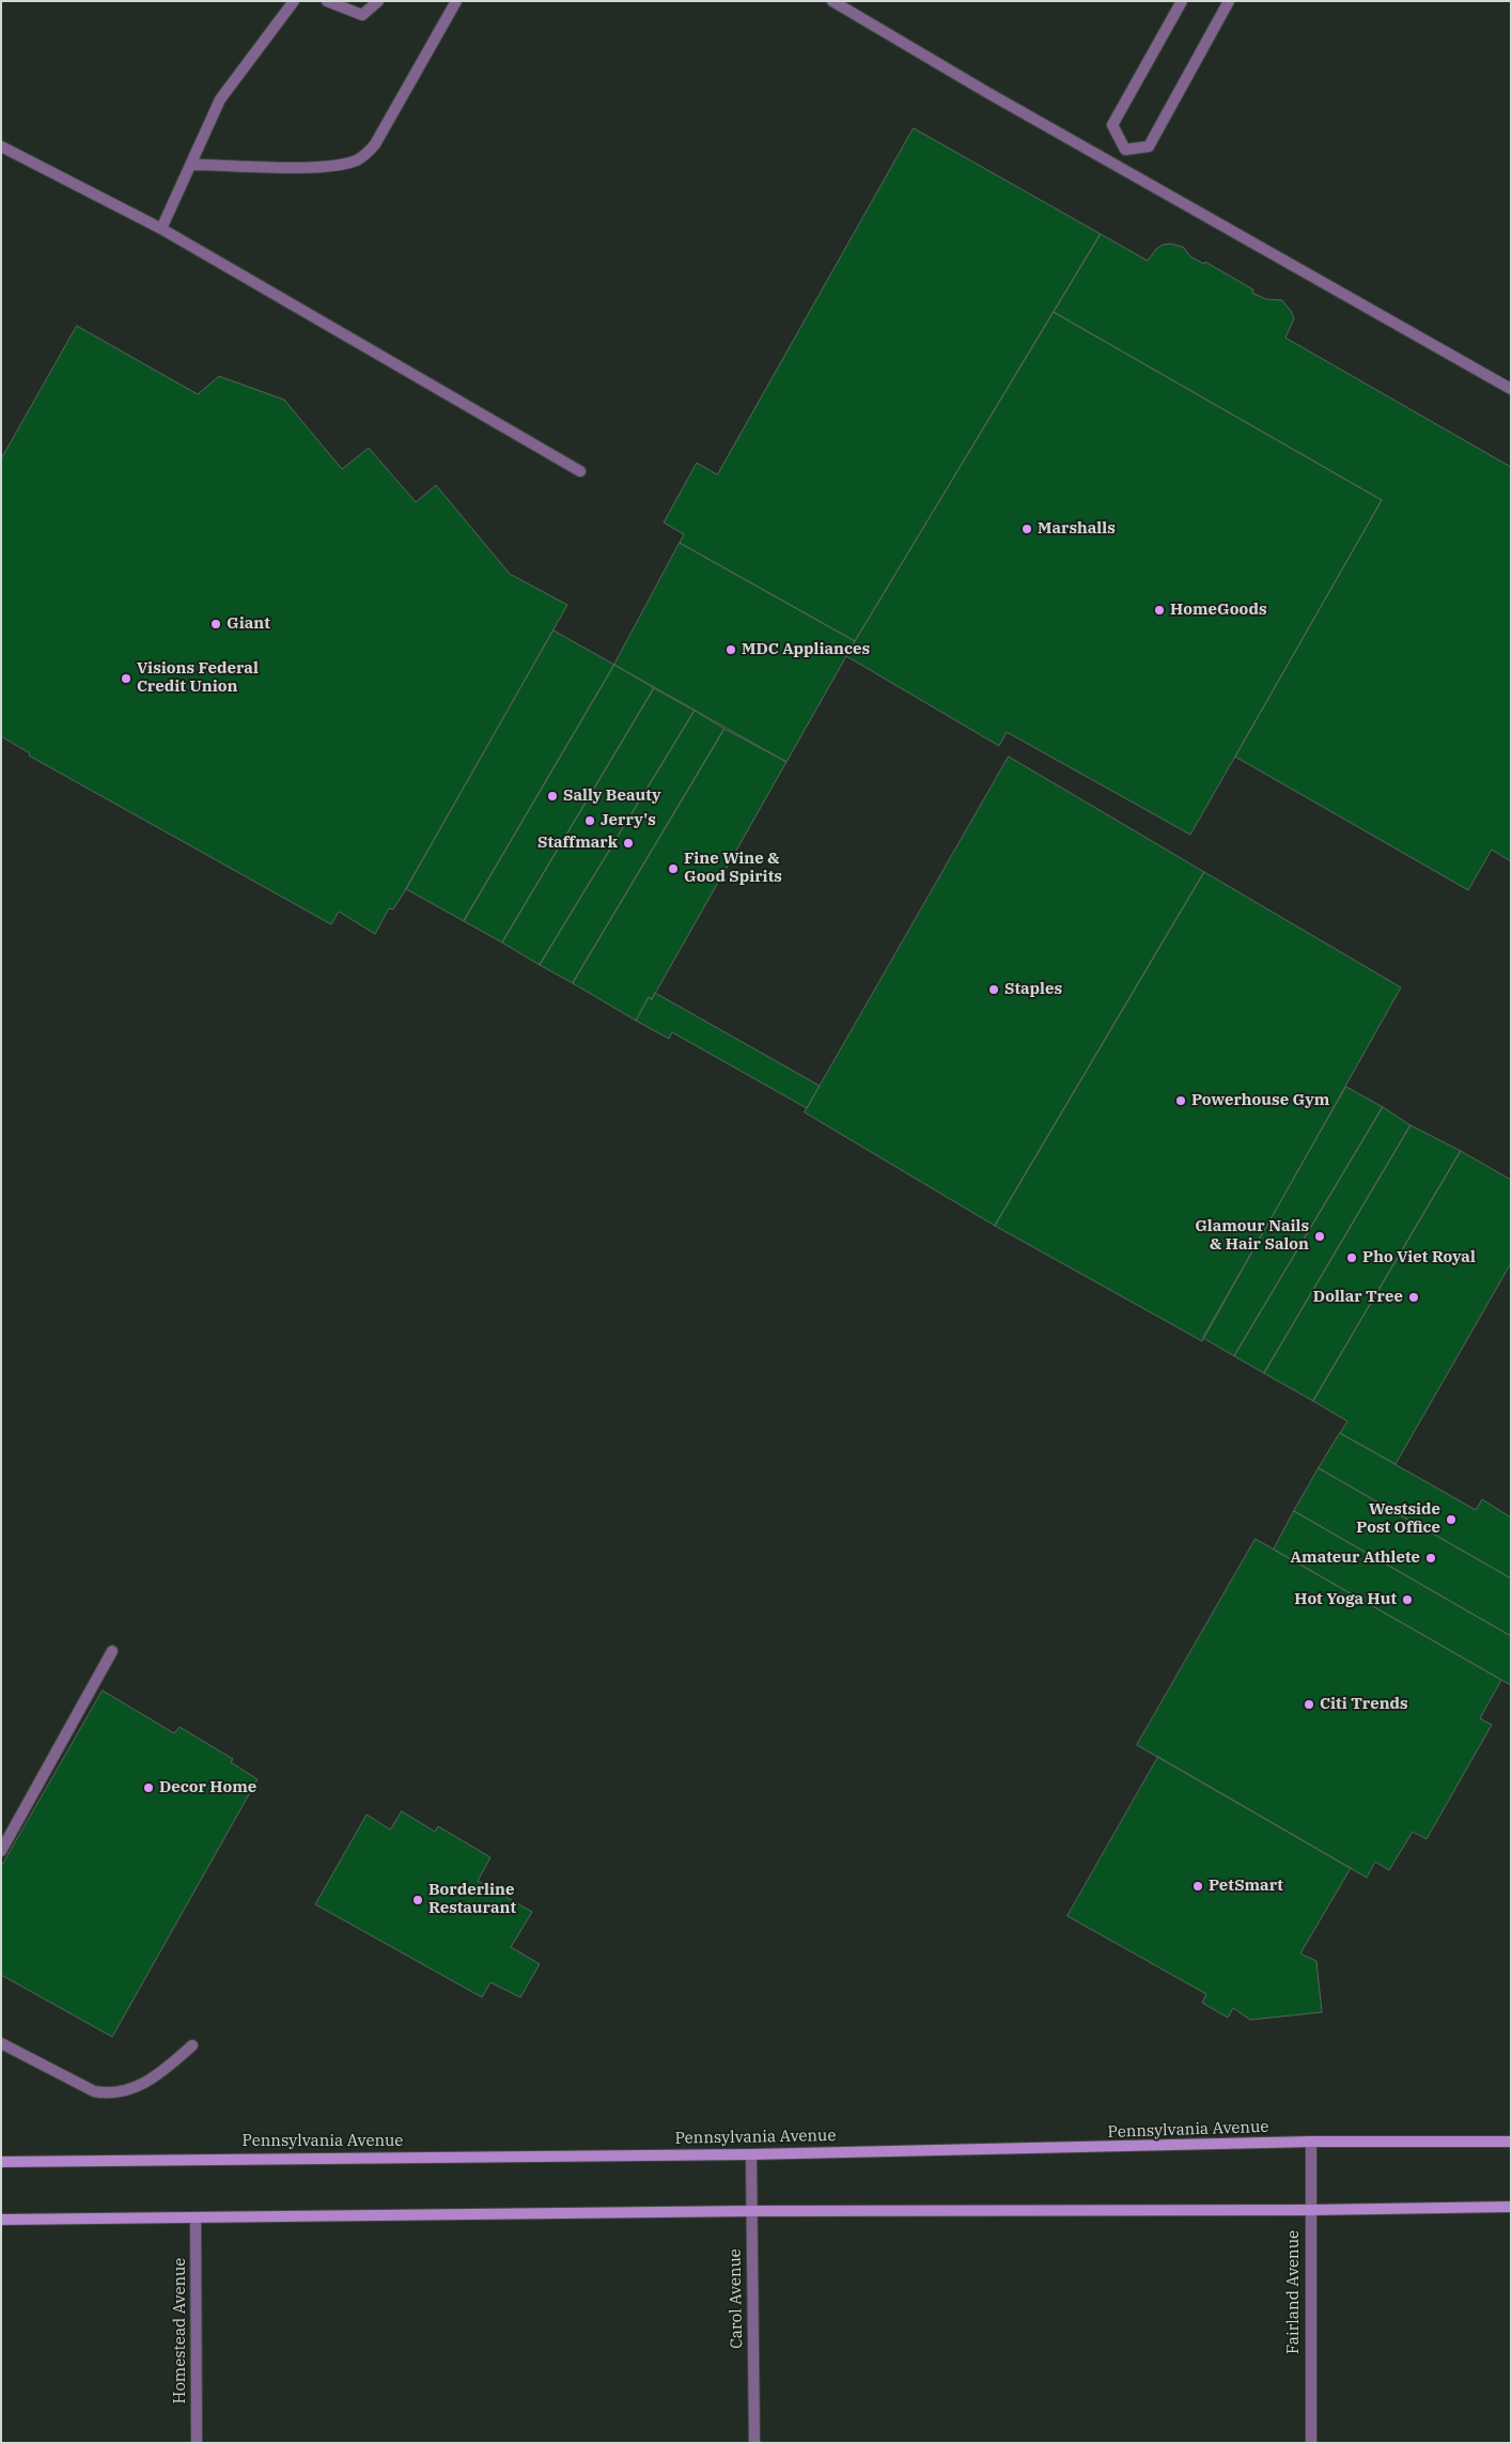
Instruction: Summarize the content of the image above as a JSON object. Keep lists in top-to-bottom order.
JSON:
{
  "streets": {
    "street": [
      "Pennsylvania Avenue",
      "Fairland Avenue",
      "Carol Avenue",
      "Homestead Avenue"
    ]
  },
  "crossings": [
    ["Pennsylvania Avenue", "Fairland Avenue"],
    ["Pennsylvania Avenue", "Carol Avenue"]
  ],
  "places": [
    "Marshalls",
    "HomeGoods",
    "Giant",
    "MDC Appliances",
    "Visions Federal Credit Union",
    "Sally Beauty",
    "Jerry's",
    "Staffmark",
    "Fine Wine & Good Spirits",
    "Staples",
    "Powerhouse Gym",
    "Glamour Nails & Hair Salon",
    "Pho Viet Royal",
    "Dollar Tree",
    "Westside Post Office",
    "Amateur Athlete",
    "Hot Yoga Hut",
    "Citi Trends",
    "Decor Home",
    "PetSmart",
    "Borderline Restaurant"
  ]
}
